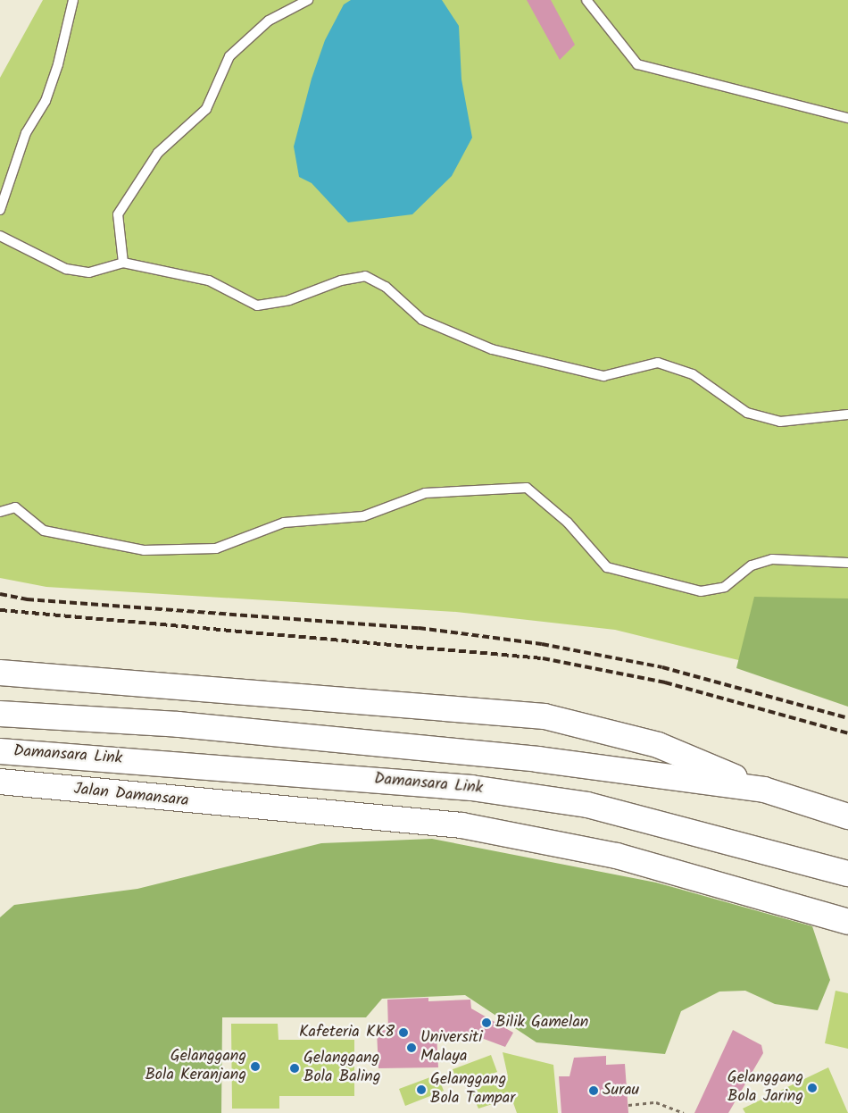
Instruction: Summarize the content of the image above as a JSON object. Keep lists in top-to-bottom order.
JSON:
{
  "streets": {
    "main road": ["Damansara Link", "Jalan Damansara"]
  },
  "places": [
    "Bilik Gamelan",
    "Kafeteria KK8",
    "Universiti Malaya",
    "Gelanggang Bola Keranjang",
    "Gelanggang Bola Baling",
    "Gelanggang Bola Jaring",
    "Gelanggang Bola Tampar",
    "Surau"
  ]
}
